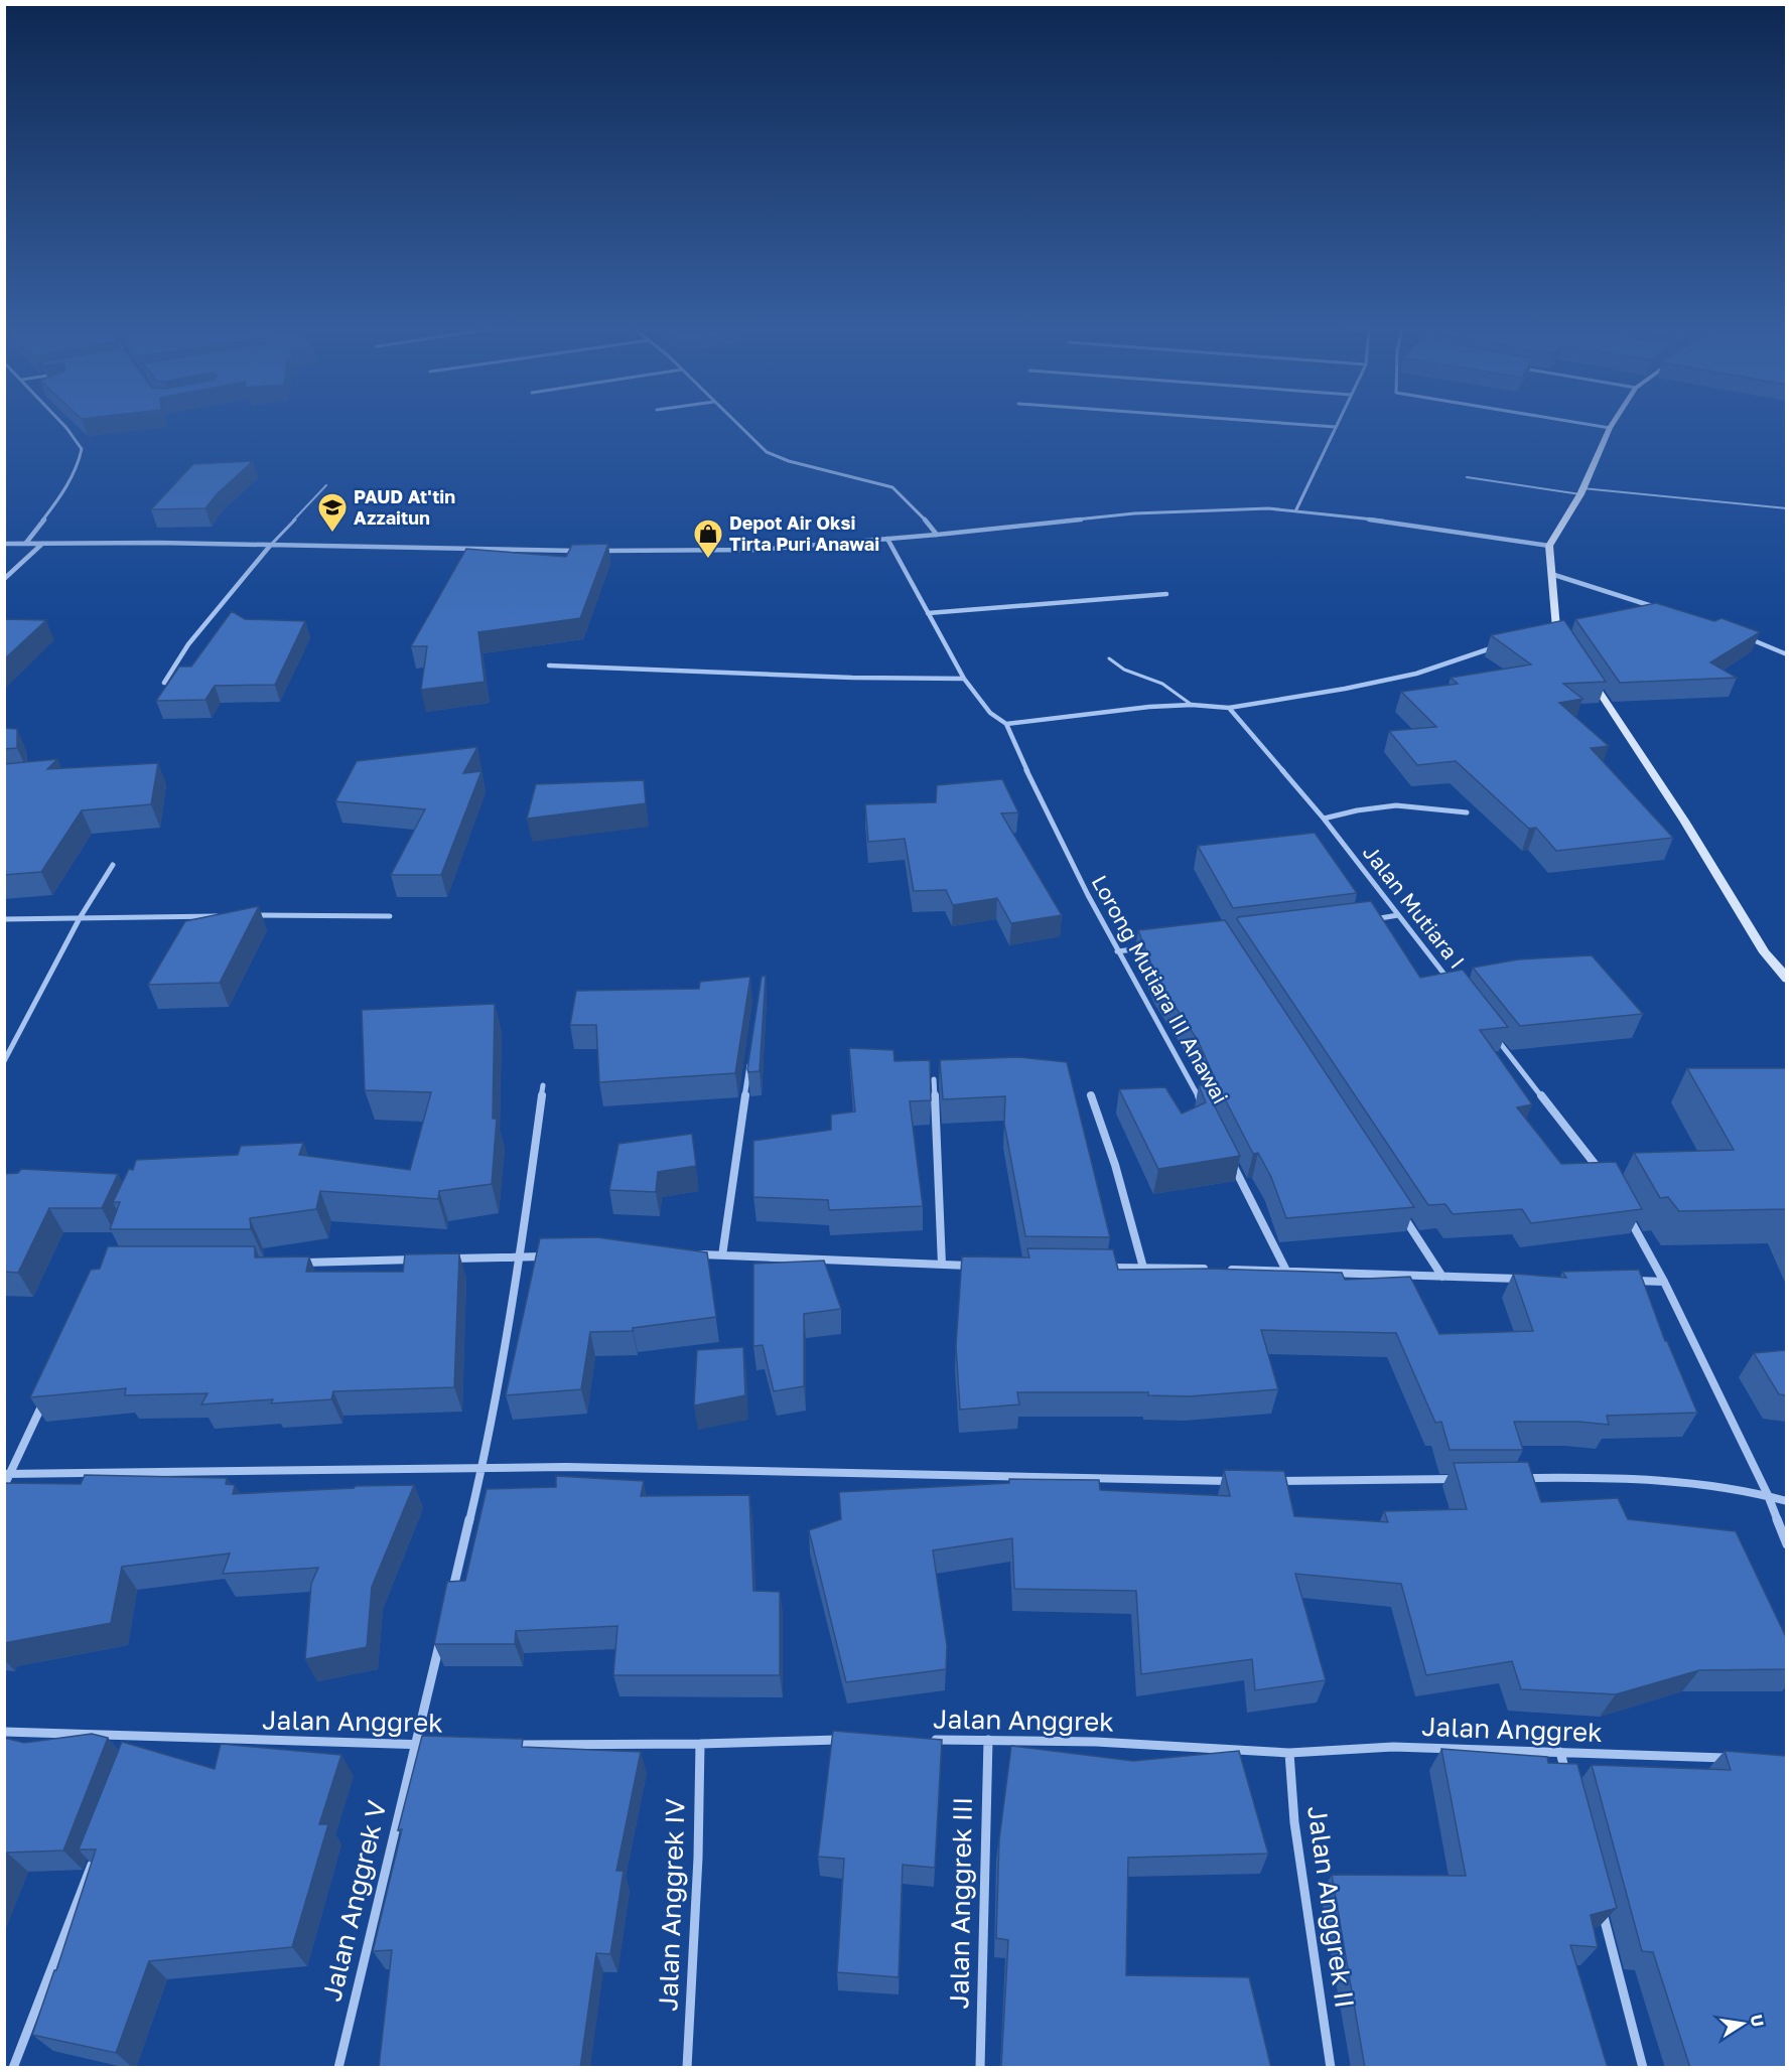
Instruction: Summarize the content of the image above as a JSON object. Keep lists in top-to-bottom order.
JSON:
{
  "streets": {
    "street": [
      "Jalan Mutiara I",
      "Lorong Mutiara III Anawai",
      "Jalan Anggrek",
      "Jalan Anggrek V",
      "Jalan Anggrek III",
      "Jalan Anggrek IV",
      "Jalan Anggrek II"
    ]
  },
  "crossings": [
    ["Jalan Anggrek", "Jalan Anggrek V"],
    ["Jalan Anggrek", "Jalan Anggrek III"],
    ["Jalan Anggrek", "Jalan Anggrek II"]
  ],
  "places": {
    "school or university": ["PAUD At'tin Azzaitun"],
    "shop": ["Depot Air Oksi Tirta Puri Anawai"]
  },
  "north": "right"
}
